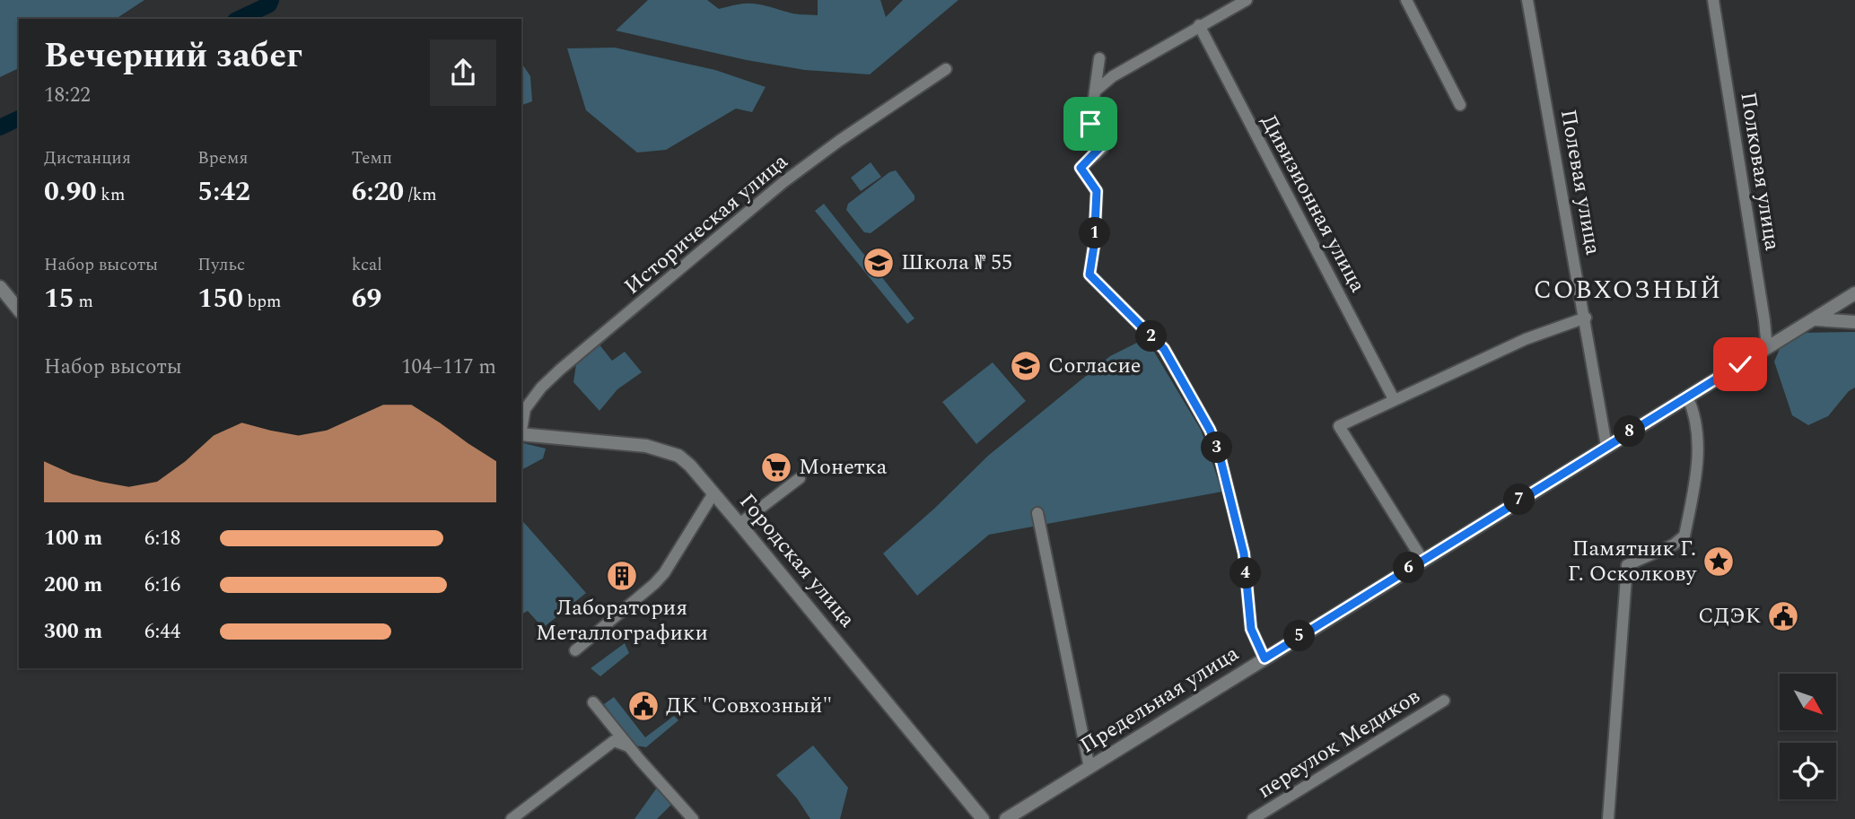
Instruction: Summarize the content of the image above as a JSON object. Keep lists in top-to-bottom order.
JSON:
{
  "streets": {
    "street": [
      "Полковая улица",
      "Полевая улица",
      "Дивизионная улица",
      "Историческая улица",
      "Городская улица",
      "Предельная улица",
      "переулок Медиков"
    ]
  },
  "crossings": [
    ["Полковая улица", "Предельная улица"],
    ["Полевая улица", "Предельная улица"]
  ],
  "districts": ["СОВХОЗНЫЙ"],
  "places": {
    "school or university": ["Школа № 55", "Согласие"],
    "supermarket": ["Монетка"],
    "place": ["Памятник Г. Г. Осколкову"],
    "building": ["Лаборатория Металлографики"],
    "public building": ["СДЭК", "ДК \"Совхозный\""]
  },
  "north": "bottom right",
  "page": {
    "heading": ["Вечерний забег", "18:22"],
    "stats": [
      ["Дистанция", "0.90 km"],
      ["Время", "5:42"],
      ["Темп", "6:20 /km"],
      ["Набор высоты", "15 m"],
      ["Пульс", "150 bpm"],
      ["kcal", "69"]
    ],
    "pins": [
      "1",
      "2",
      "8",
      "3",
      "7",
      "6",
      "4",
      "5"
    ],
    "chart": ["Набор высоты", "104–117 m"],
    "list": [
      {
        "name": "100 m",
        "note": "6:18"
      },
      {
        "name": "200 m",
        "note": "6:16"
      },
      {
        "name": "300 m",
        "note": "6:44"
      }
    ]
  }
}
